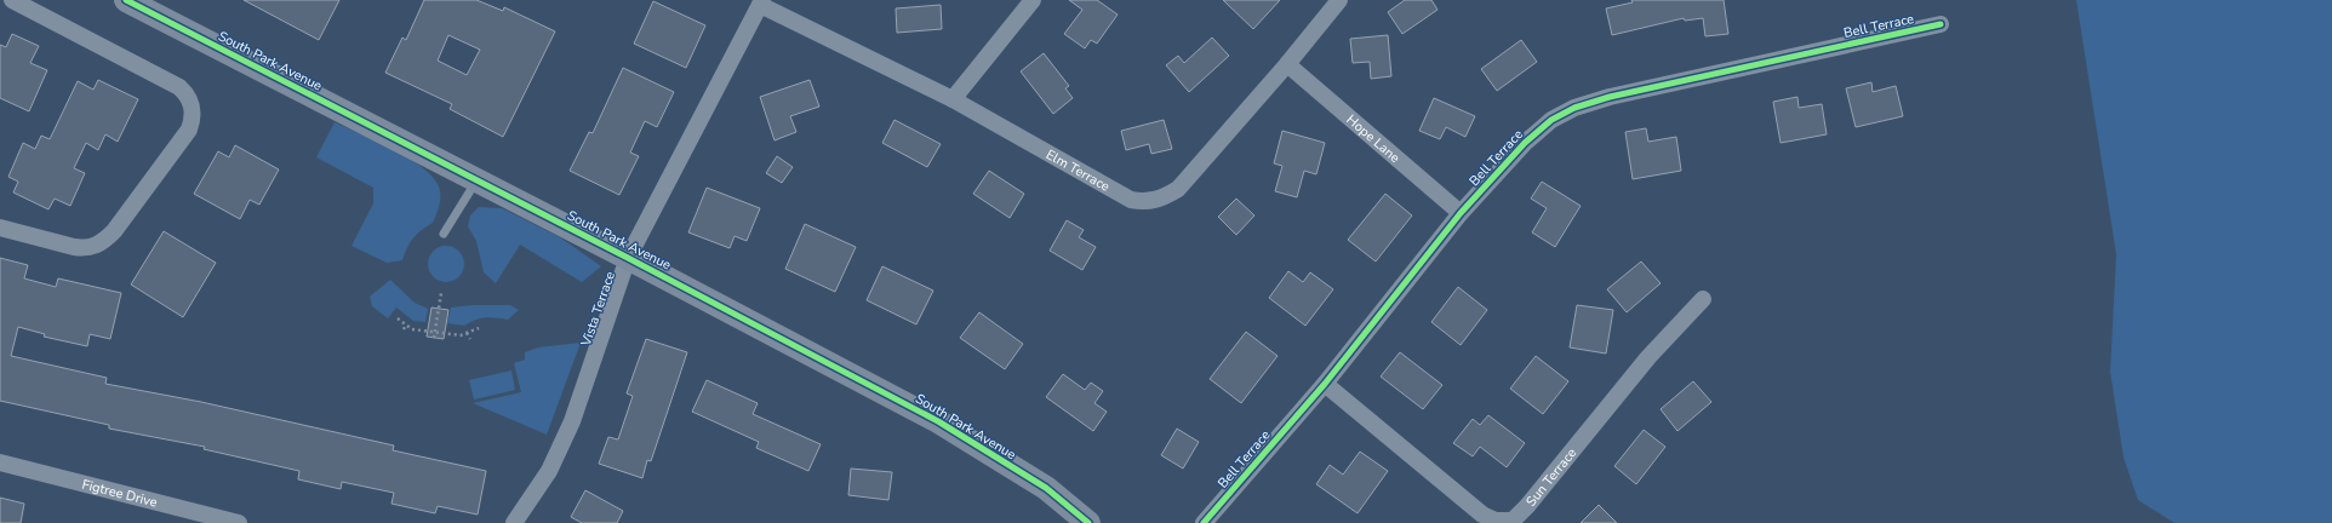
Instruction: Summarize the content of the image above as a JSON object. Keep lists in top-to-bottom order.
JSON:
{
  "streets": {
    "street": [
      "Bell Terrace",
      "South Park Avenue",
      "Hope Lane",
      "Elm Terrace",
      "Vista Terrace",
      "Sun Terrace",
      "Figtree Drive"
    ]
  },
  "crossings": [
    ["Bell Terrace", "Hope Lane"],
    ["Bell Terrace", "Sun Terrace"],
    ["South Park Avenue", "Vista Terrace"],
    ["Hope Lane", "Elm Terrace"],
    ["Elm Terrace", "Vista Terrace"]
  ]
}
